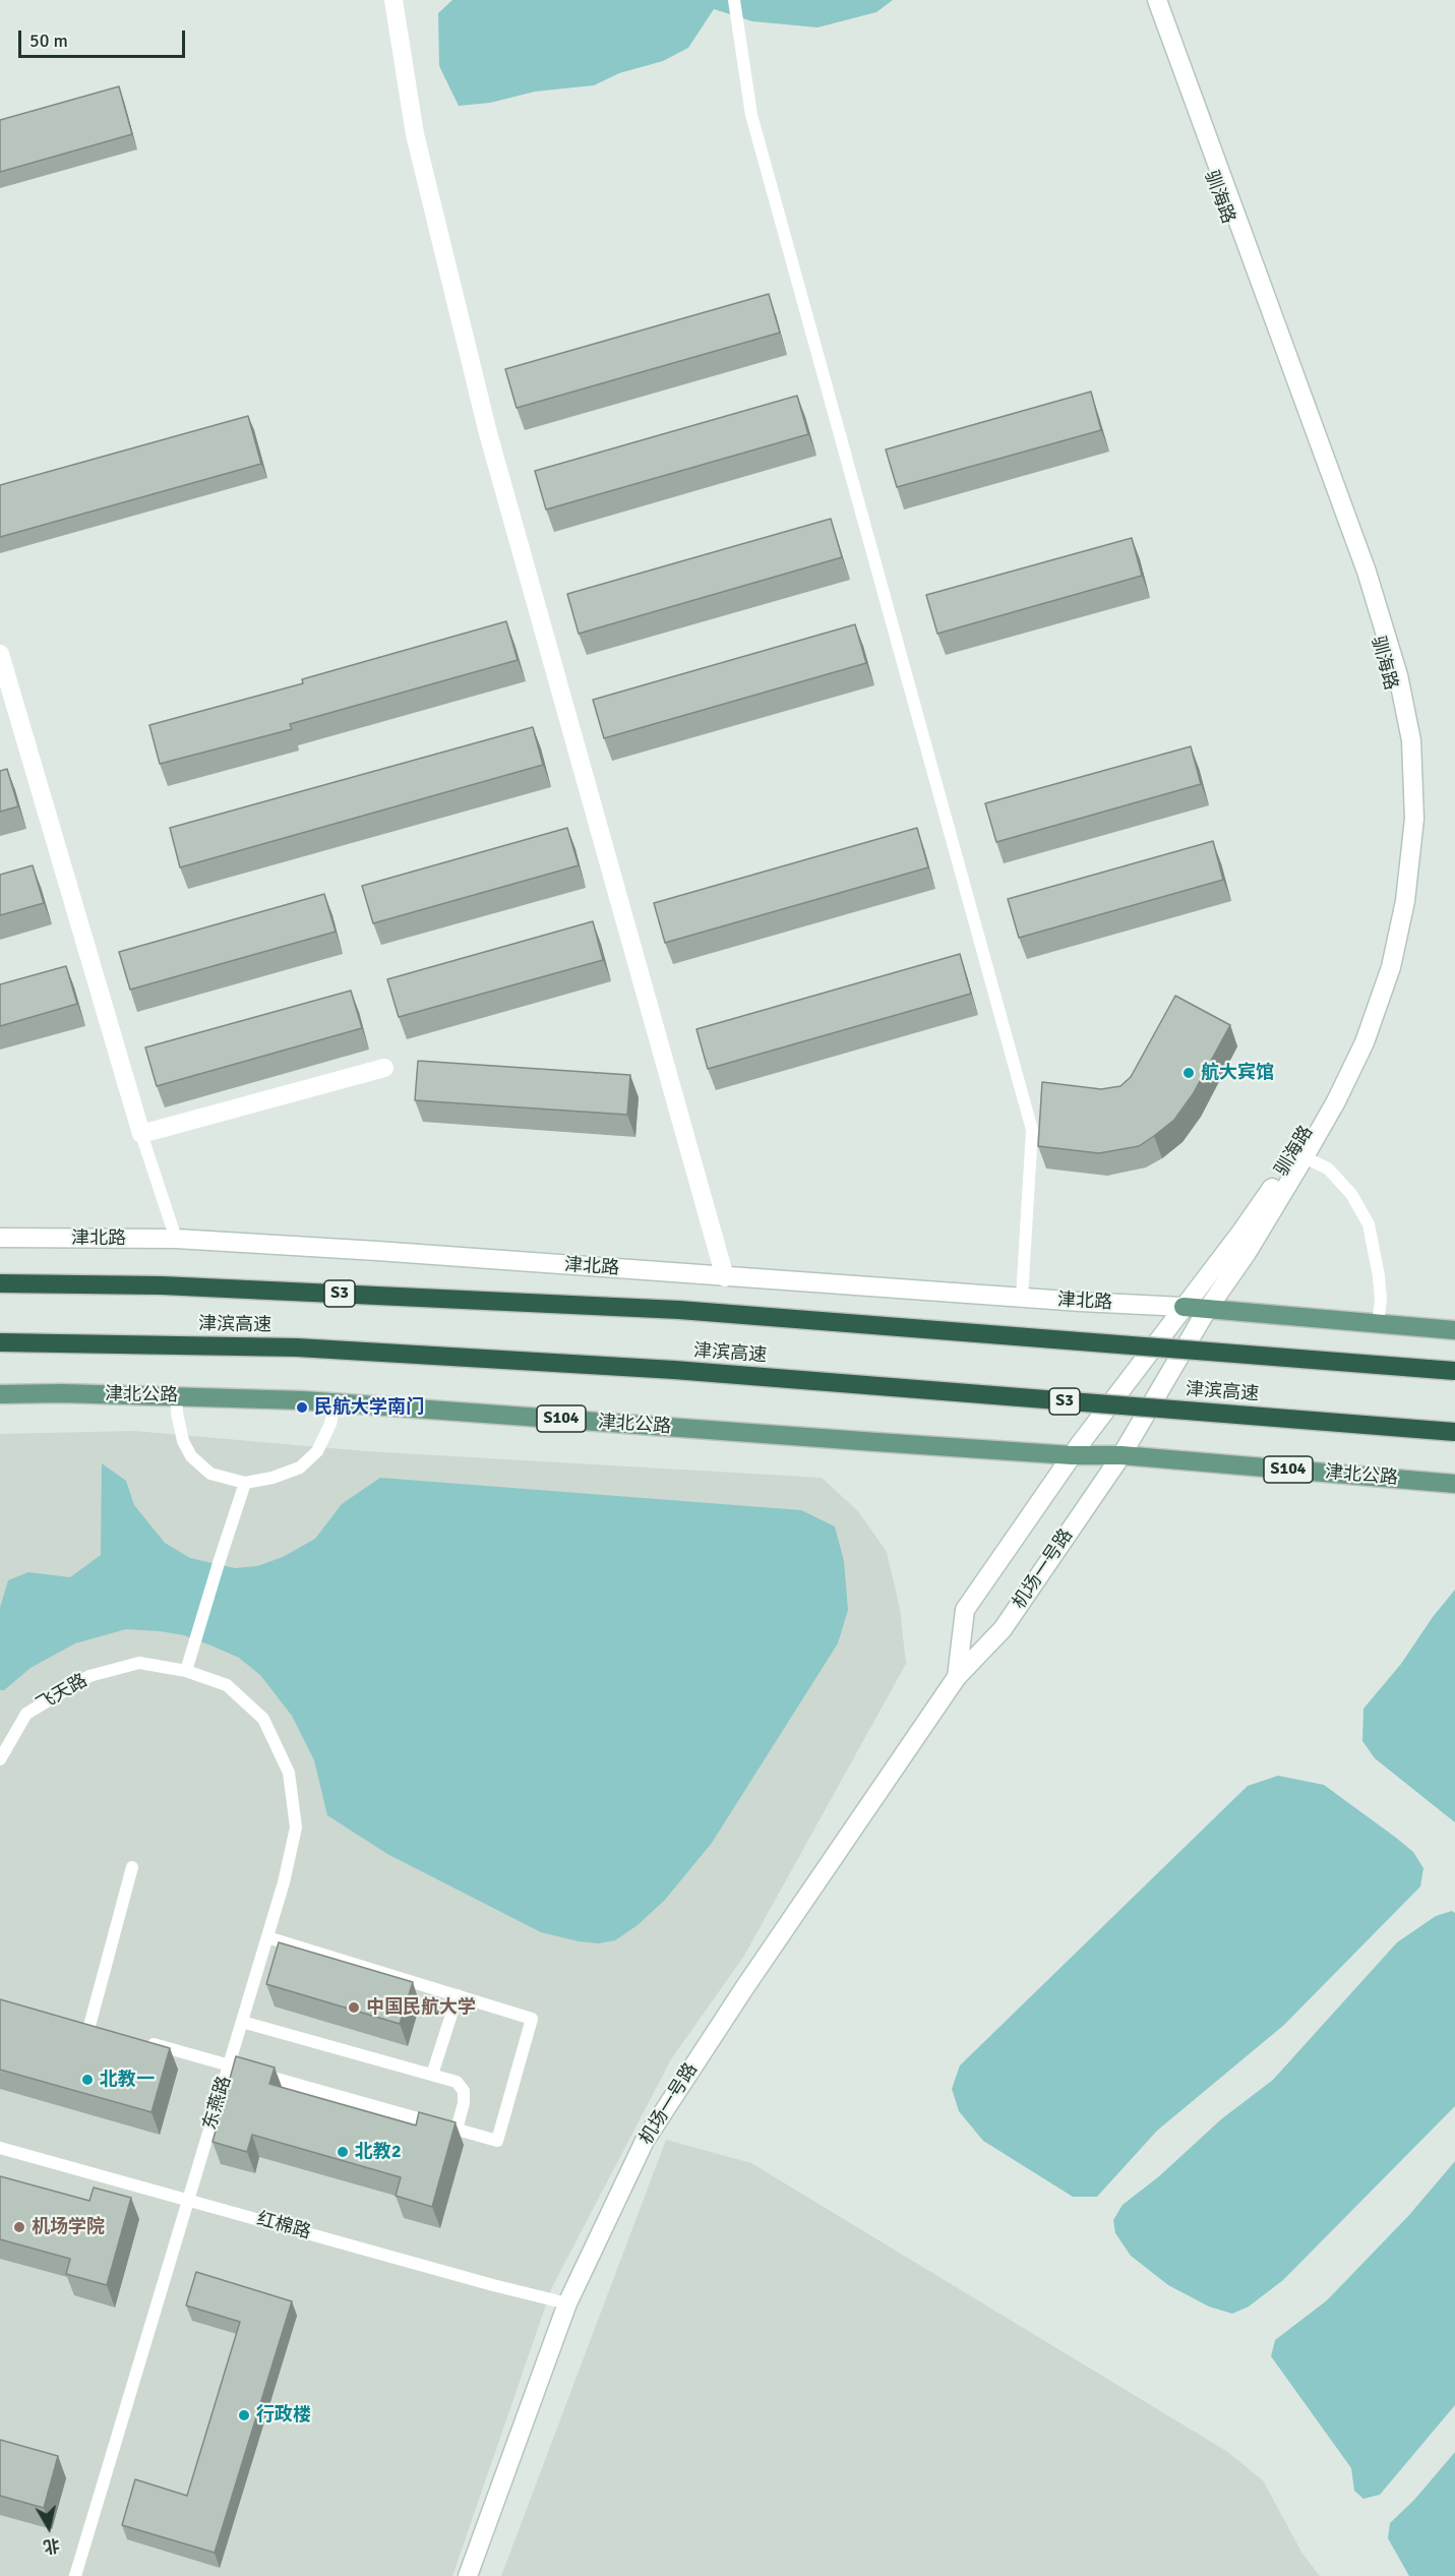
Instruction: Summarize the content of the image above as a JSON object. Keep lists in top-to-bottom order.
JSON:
{
  "streets": {
    "highway": ["S3", "津滨高速"],
    "main road": [
      "驯海路",
      "津北路",
      "津北公路",
      "S104",
      "机场一号路"
    ],
    "lane": ["飞天路", "东燕路", "红棉路"]
  },
  "crossings": [
    ["驯海路", "津北路"],
    ["津北公路", "机场一号路"],
    ["机场一号路", "红棉路"],
    ["飞天路", "东燕路"],
    ["东燕路", "红棉路"]
  ],
  "places": [
    "航大宾馆",
    "民航大学南门",
    "中国民航大学",
    "北教一",
    "北教2",
    "机场学院",
    "行政楼"
  ],
  "scale_bar": "50 m",
  "north": "bottom"
}
